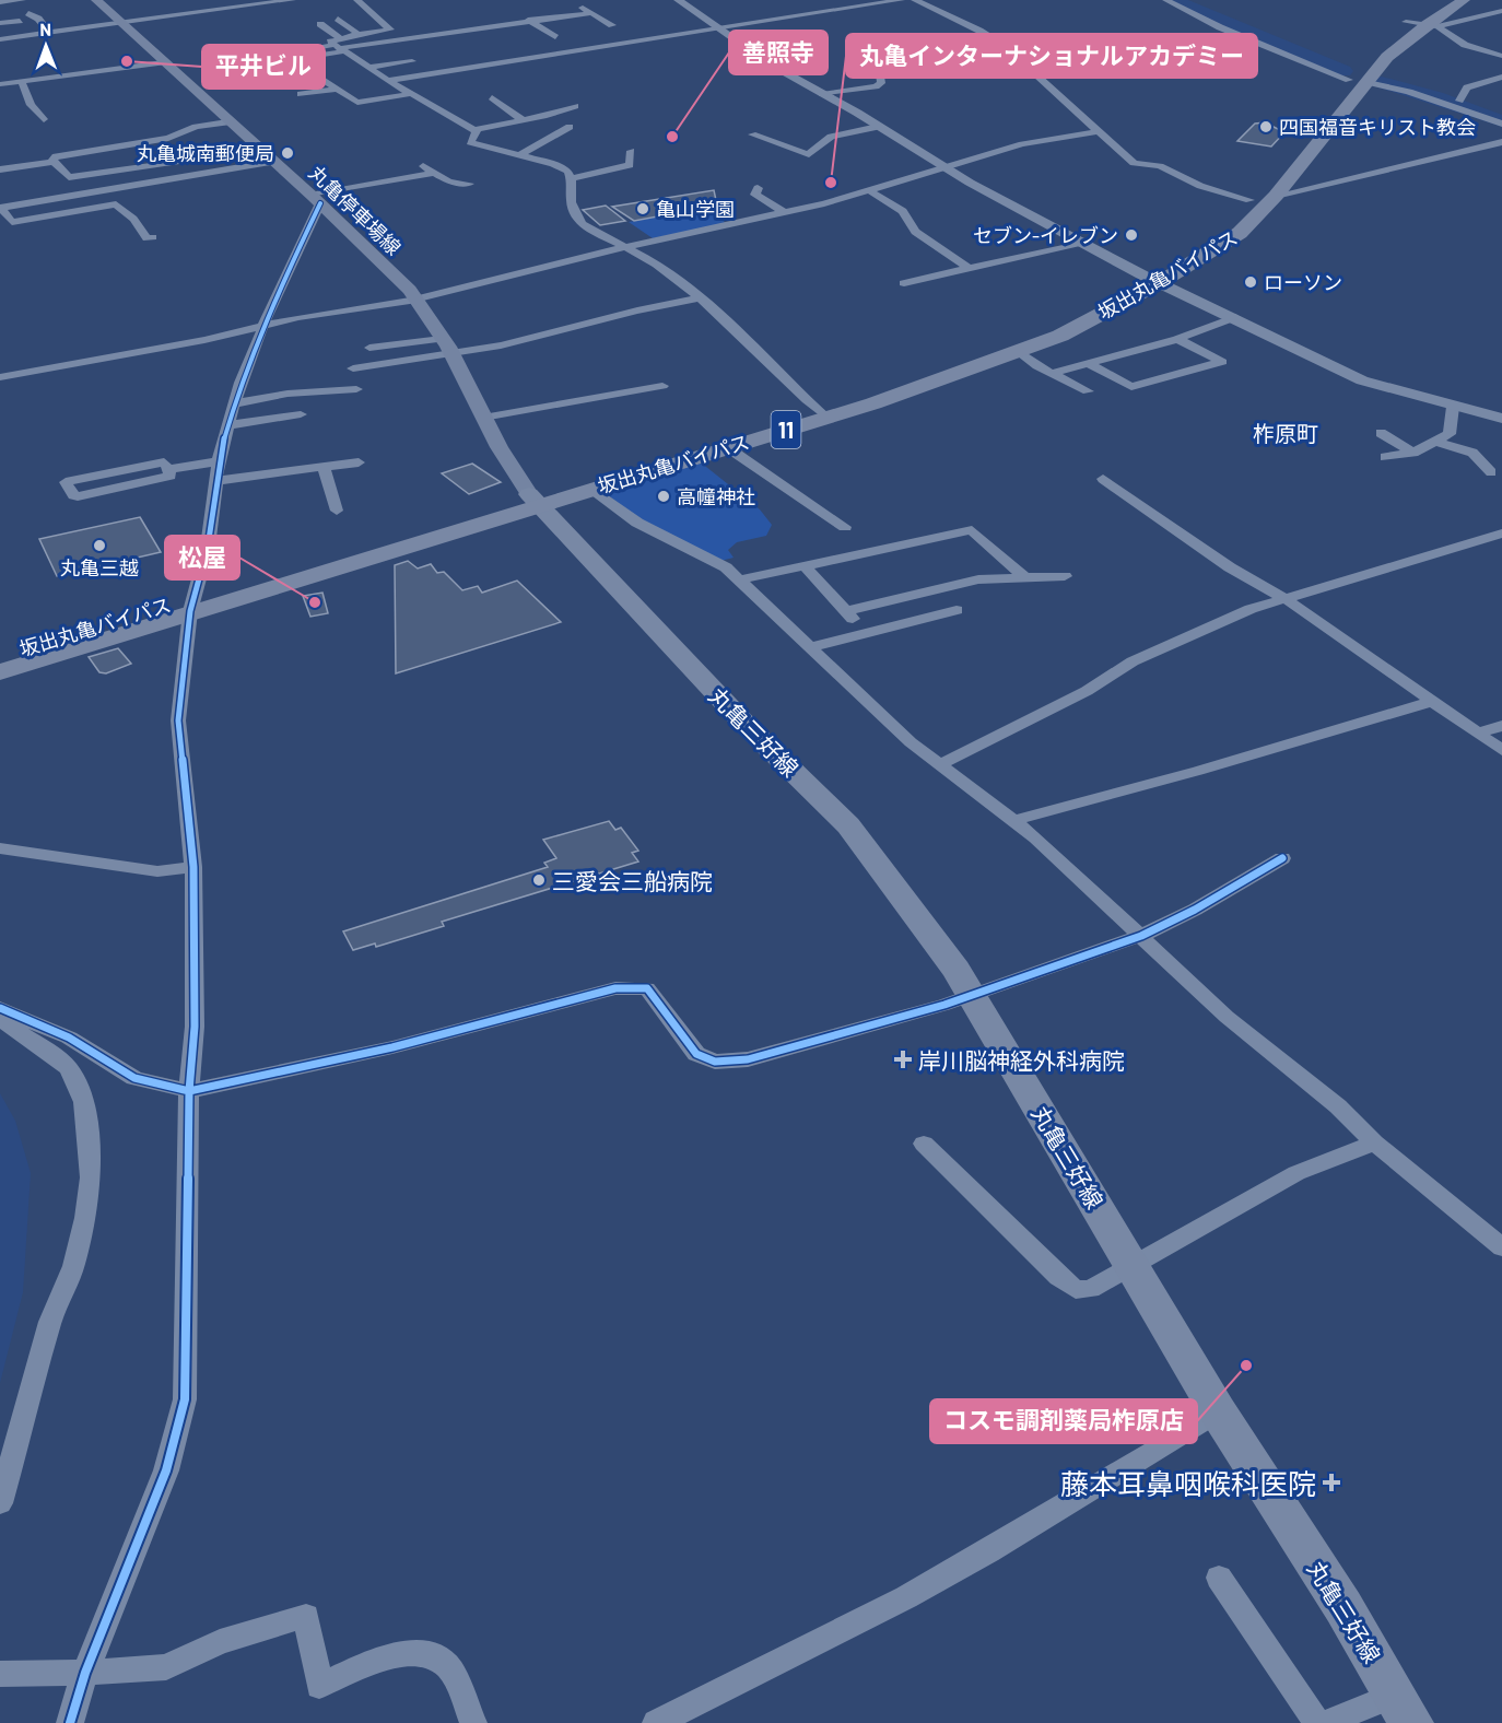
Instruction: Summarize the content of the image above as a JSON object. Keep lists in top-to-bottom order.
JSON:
{
  "streets": {
    "highway": ["坂出丸亀バイパス", "11"],
    "main road": ["丸亀停車場線", "丸亀三好線"]
  },
  "crossings": [
    ["丸亀停車場線", "坂出丸亀バイパス"],
    ["丸亀停車場線", "丸亀三好線"],
    ["坂出丸亀バイパス", "丸亀三好線"]
  ],
  "districts": ["柞原町"],
  "places": {
    "other": [
      "平井ビル",
      "四国福音キリスト教会",
      "善照寺",
      "丸亀城南郵便局",
      "丸亀インターナショナルアカデミー",
      "亀山学園",
      "セブン-イレブン",
      "ローソン",
      "高幢神社",
      "丸亀三越",
      "松屋",
      "三愛会三船病院",
      "コスモ調剤薬局柞原店"
    ],
    "health": ["岸川脳神経外科病院", "藤本耳鼻咽喉科医院"]
  },
  "north": "top"
}
